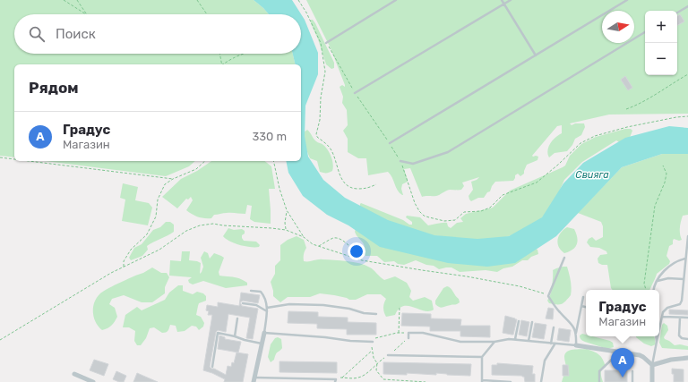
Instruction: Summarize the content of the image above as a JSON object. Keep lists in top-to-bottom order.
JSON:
{
  "water": ["Свияга"],
  "north": "right",
  "page": {
    "map_buttons": ["+", "−"],
    "search": "Поиск",
    "heading": "Рядом",
    "list": [
      {
        "mark": "A",
        "name": "Градус",
        "note": "Магазин",
        "value": "330 m"
      }
    ],
    "popup": ["Градус", "Магазин"],
    "pins": "A"
  }
}
